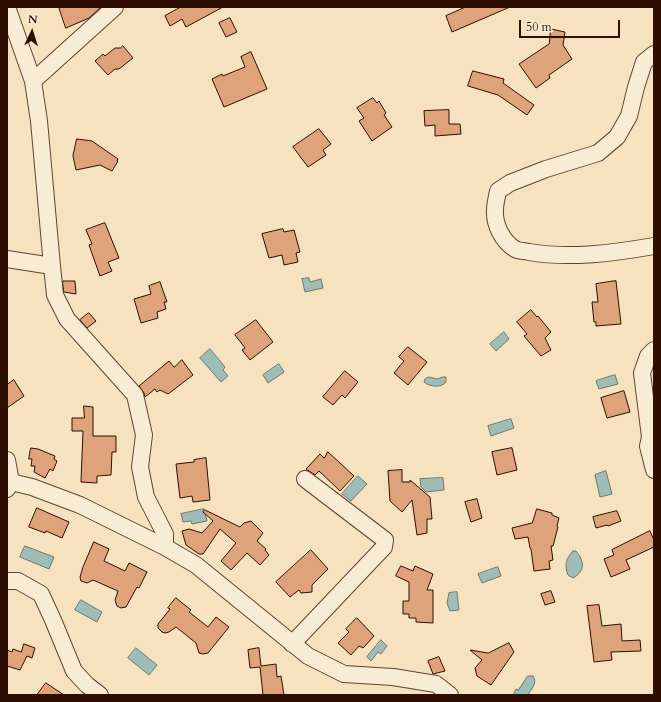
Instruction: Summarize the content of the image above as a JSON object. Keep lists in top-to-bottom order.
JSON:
{
  "scale_bar": "50 m",
  "north": "top"
}
